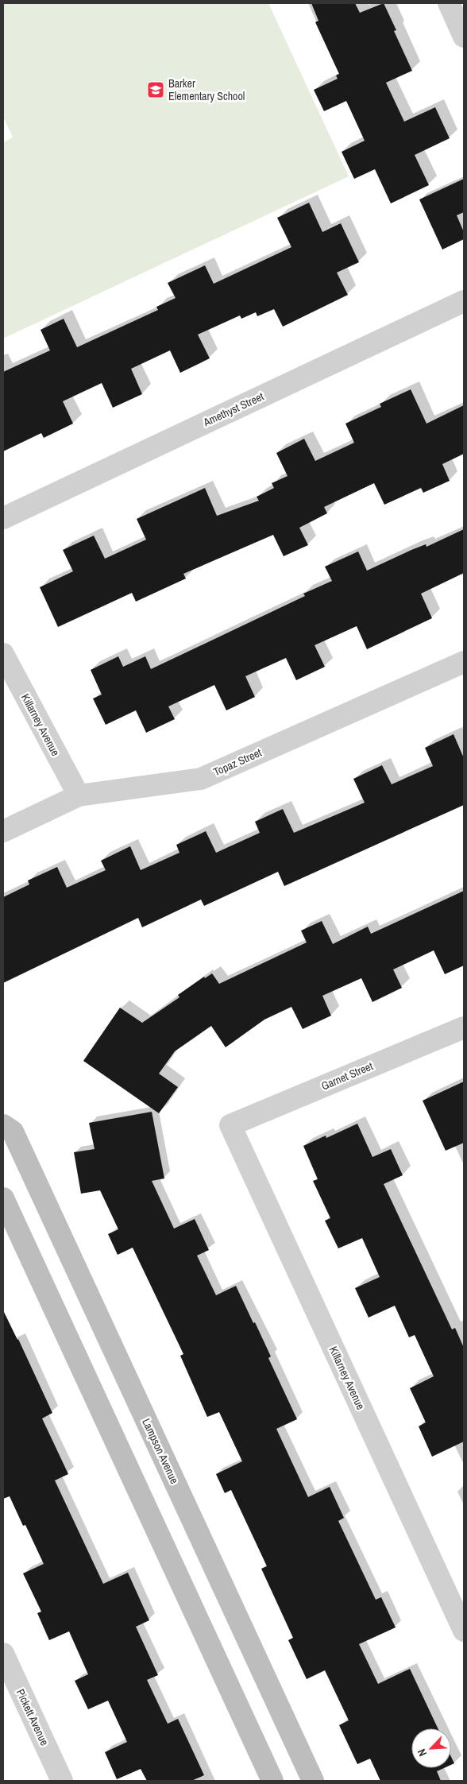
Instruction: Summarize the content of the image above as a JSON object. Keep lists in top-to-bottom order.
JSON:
{
  "streets": {
    "main road": ["Lampson Avenue"],
    "street": [
      "Amethyst Street",
      "Killarney Avenue",
      "Topaz Street",
      "Garnet Street",
      "Pickett Avenue"
    ]
  },
  "crossings": [
    ["Killarney Avenue", "Topaz Street"],
    ["Killarney Avenue", "Garnet Street"]
  ],
  "places": {
    "school or university": ["Barker Elementary School"]
  },
  "north": "bottom left"
}
